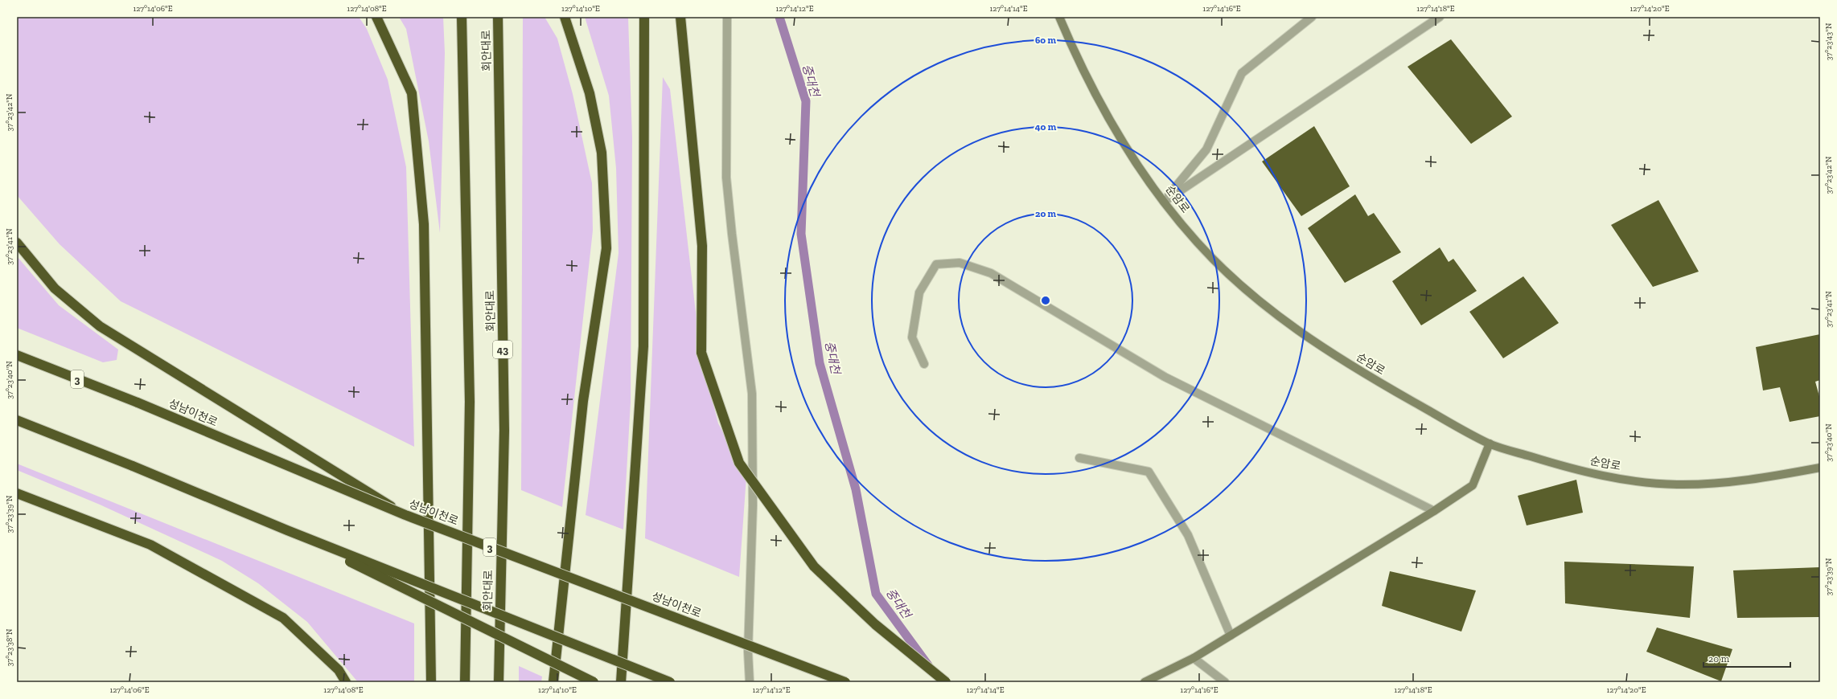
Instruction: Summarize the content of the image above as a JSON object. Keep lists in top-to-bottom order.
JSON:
{
  "streets": {
    "highway": [
      "회안대로",
      "43",
      "3",
      "성남이천로"
    ],
    "street": ["순암로"]
  },
  "water": ["중대천"],
  "scale_bar": "20 m",
  "coordinates": [
    "127°14'06\"E",
    "127°14'08\"E",
    "127°14'10\"E",
    "127°14'12\"E",
    "127°14'14\"E",
    "127°14'16\"E",
    "127°14'18\"E",
    "127°14'20\"E",
    "37°23'43\"N",
    "37°23'42\"N",
    "37°23'41\"N",
    "37°23'40\"N",
    "37°23'39\"N",
    "37°23'38\"N"
  ],
  "rings": ["60 m", "40 m", "20 m"]
}
